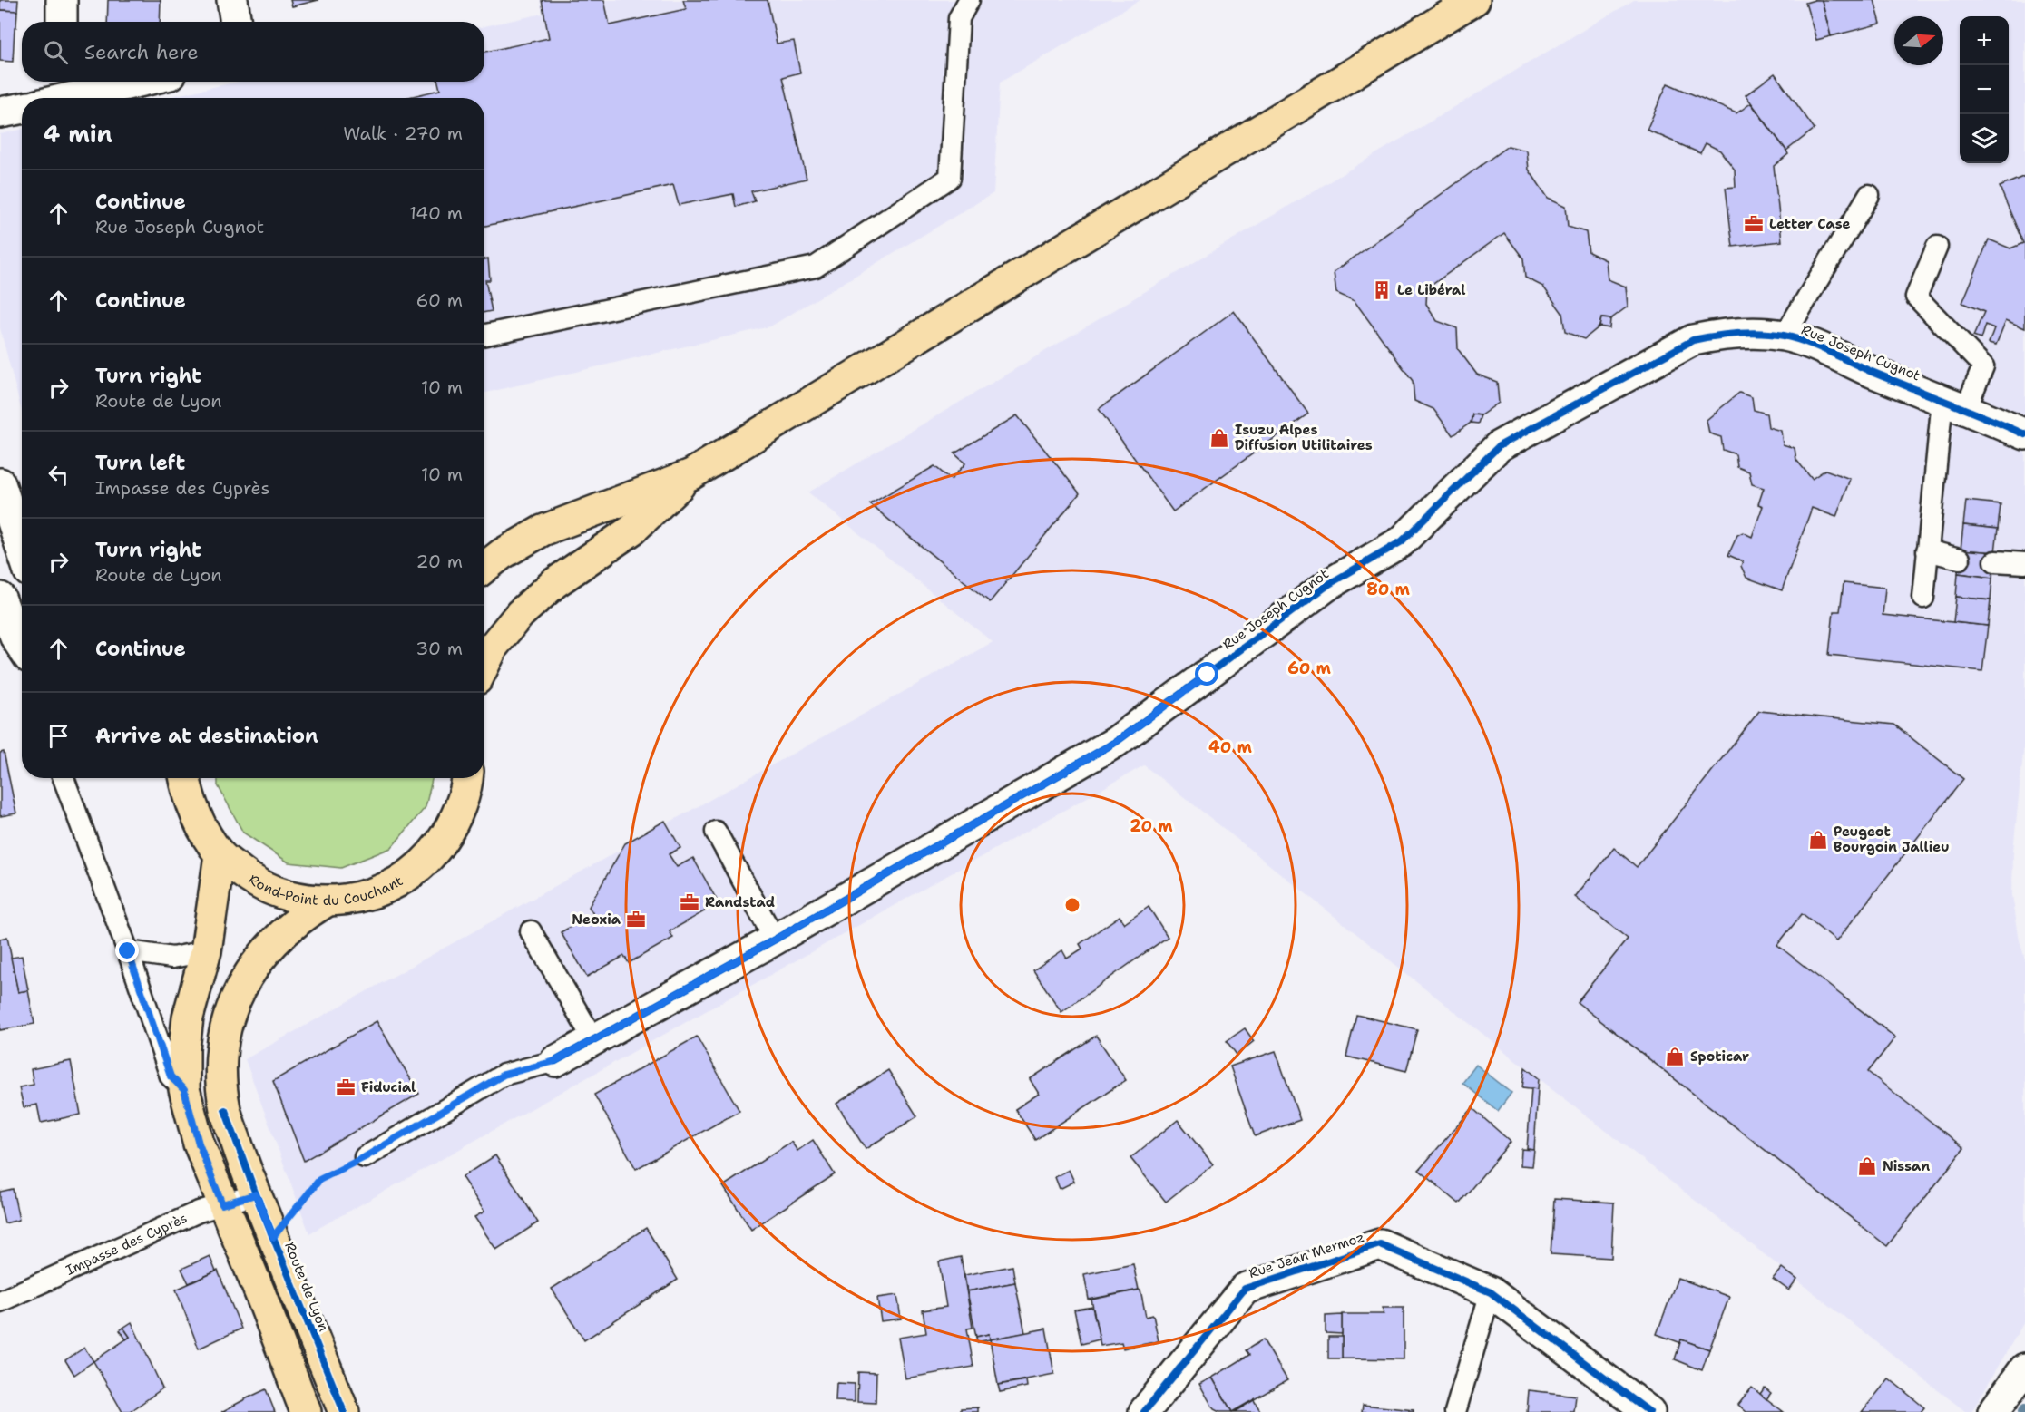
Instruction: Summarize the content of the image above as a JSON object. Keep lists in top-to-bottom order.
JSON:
{
  "streets": {
    "main road": ["Rond-Point du Couchant", "Route de Lyon"],
    "street": ["Rue Joseph Cugnot", "Rue Jean Mermoz"],
    "lane": ["Impasse des Cyprès"]
  },
  "crossings": [
    ["Rond-Point du Couchant", "Route de Lyon"],
    ["Impasse des Cyprès", "Route de Lyon"]
  ],
  "places": {
    "office": [
      "Letter Case",
      "Randstad",
      "Neoxia",
      "Fiducial"
    ],
    "building": ["Le Libéral"],
    "shop": [
      "Isuzu Alpes Diffusion Utilitaires",
      "Peugeot Bourgoin Jallieu",
      "Spoticar",
      "Nissan"
    ]
  },
  "north": "right",
  "page": {
    "map_buttons": ["+", "−"],
    "search": "Search here",
    "heading": ["4 min", "Walk · 270 m"],
    "list": [
      ["Continue", "Rue Joseph Cugnot", "140 m"],
      ["Continue", "60 m"],
      ["Turn right", "Route de Lyon", "10 m"],
      ["Turn left", "Impasse des Cyprès", "10 m"],
      ["Turn right", "Route de Lyon", "20 m"],
      ["Continue", "30 m"],
      "Arrive at destination"
    ]
  },
  "rings": [
    "80 m",
    "60 m",
    "40 m",
    "20 m"
  ]
}
